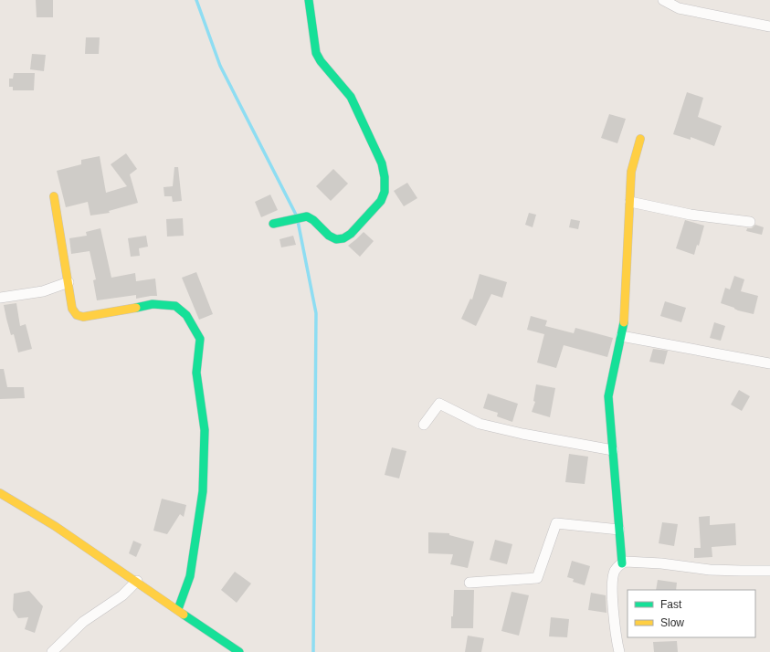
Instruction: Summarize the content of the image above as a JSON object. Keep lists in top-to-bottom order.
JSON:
{
  "legend": ["Fast", "Slow"]
}
